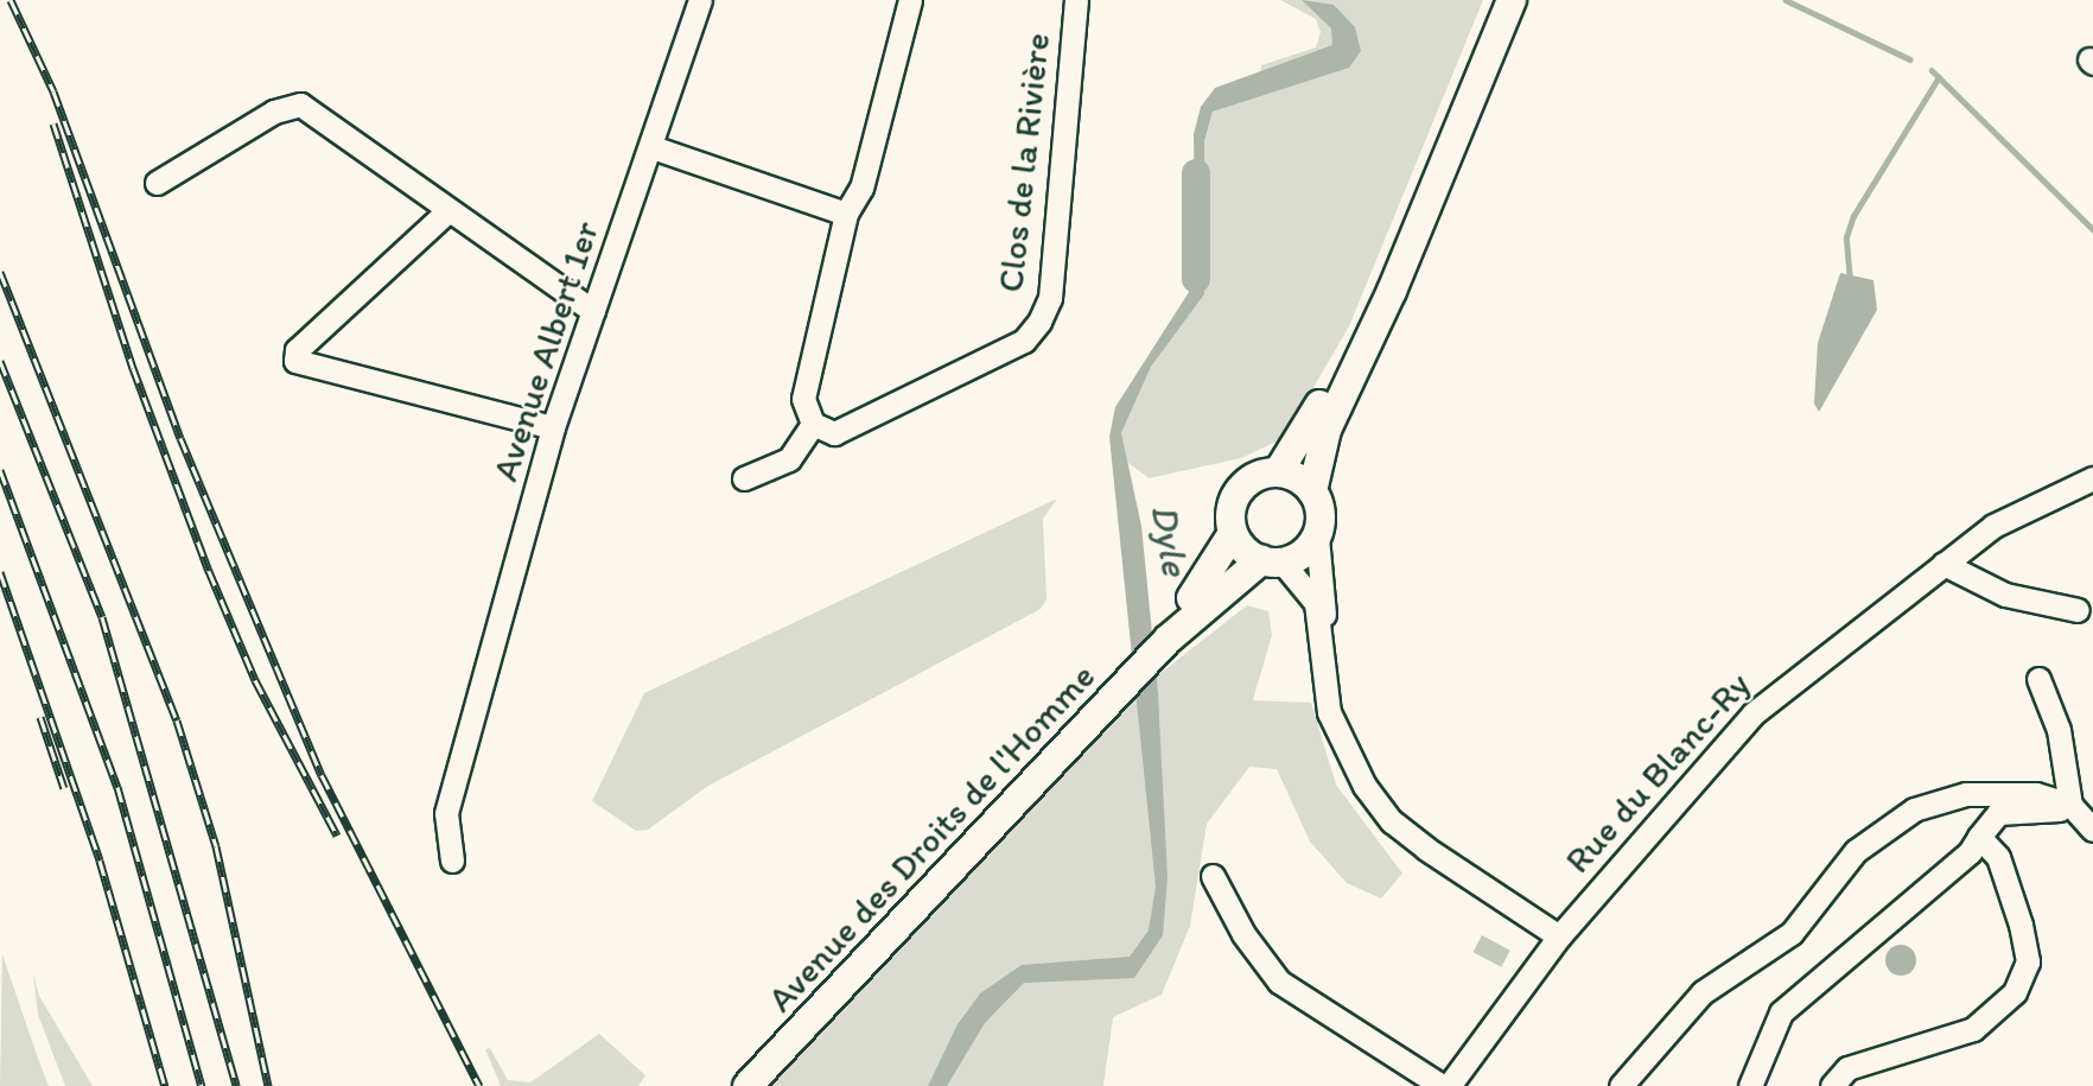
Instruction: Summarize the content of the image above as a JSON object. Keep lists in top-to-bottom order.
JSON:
{
  "streets": {
    "main road": ["Avenue des Droits de l'Homme"],
    "street": ["Clos de la Rivière", "Avenue Albert 1er", "Rue du Blanc-Ry"]
  },
  "water": ["Dyle"]
}
